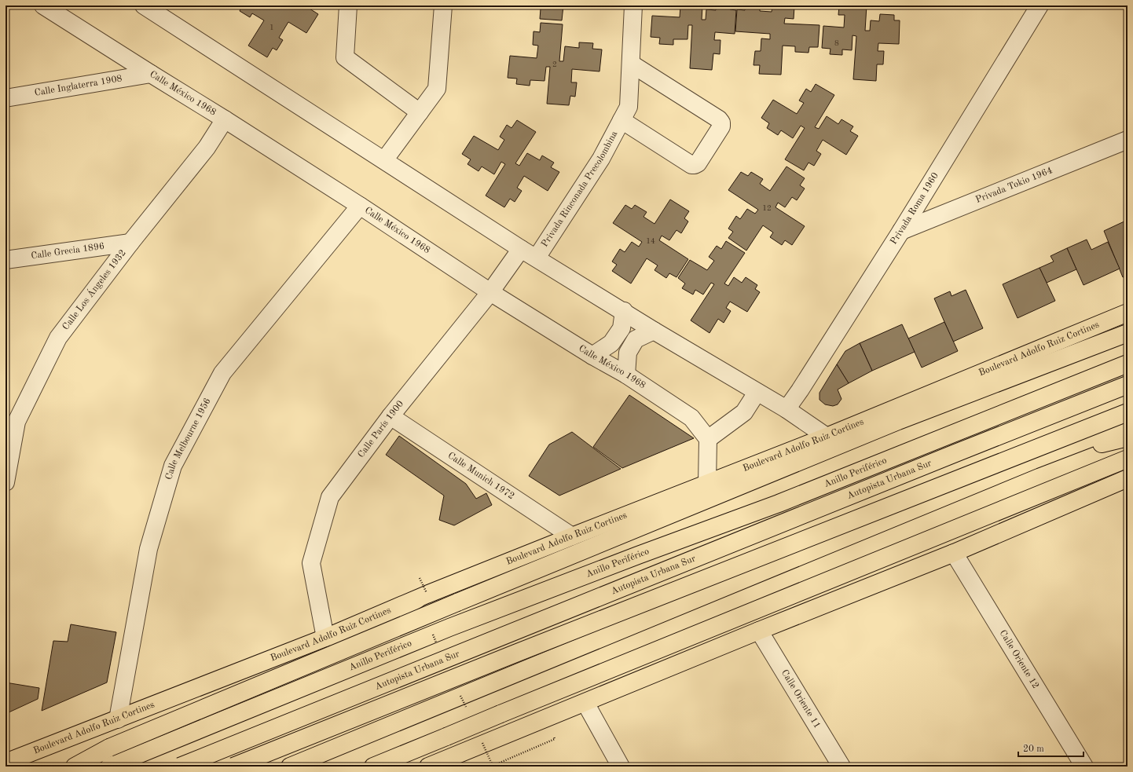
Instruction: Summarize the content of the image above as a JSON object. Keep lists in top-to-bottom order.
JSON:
{
  "streets": {
    "main road": ["Boulevard Adolfo Ruiz Cortines", "Anillo Periférico", "Autopista Urbana Sur"],
    "street": [
      "Calle Inglaterra 1908",
      "Calle México 1968",
      "Privada Tokio 1964",
      "Privada Rinconada Precolombina",
      "Privada Roma 1960",
      "Calle Grecia 1896",
      "Calle Los Ángeles 1932",
      "Calle París 1900",
      "Calle Melbourne 1956",
      "Calle Munich 1972",
      "Calle Oriente 12",
      "Calle Oriente 11"
    ]
  },
  "crossings": [
    ["Calle Inglaterra 1908", "Calle México 1968"],
    ["Calle México 1968", "Calle Los Ángeles 1932"],
    ["Calle México 1968", "Calle París 1900"],
    ["Calle México 1968", "Calle Melbourne 1956"],
    ["Privada Tokio 1964", "Privada Roma 1960"],
    ["Calle Grecia 1896", "Calle Los Ángeles 1932"],
    ["Boulevard Adolfo Ruiz Cortines", "Calle París 1900"],
    ["Boulevard Adolfo Ruiz Cortines", "Calle Melbourne 1956"],
    ["Boulevard Adolfo Ruiz Cortines", "Calle Munich 1972"],
    ["Calle París 1900", "Calle Munich 1972"]
  ],
  "house_numbers": [
    "1",
    "8",
    "2",
    "12",
    "14"
  ],
  "scale_bar": "20 m"
}
